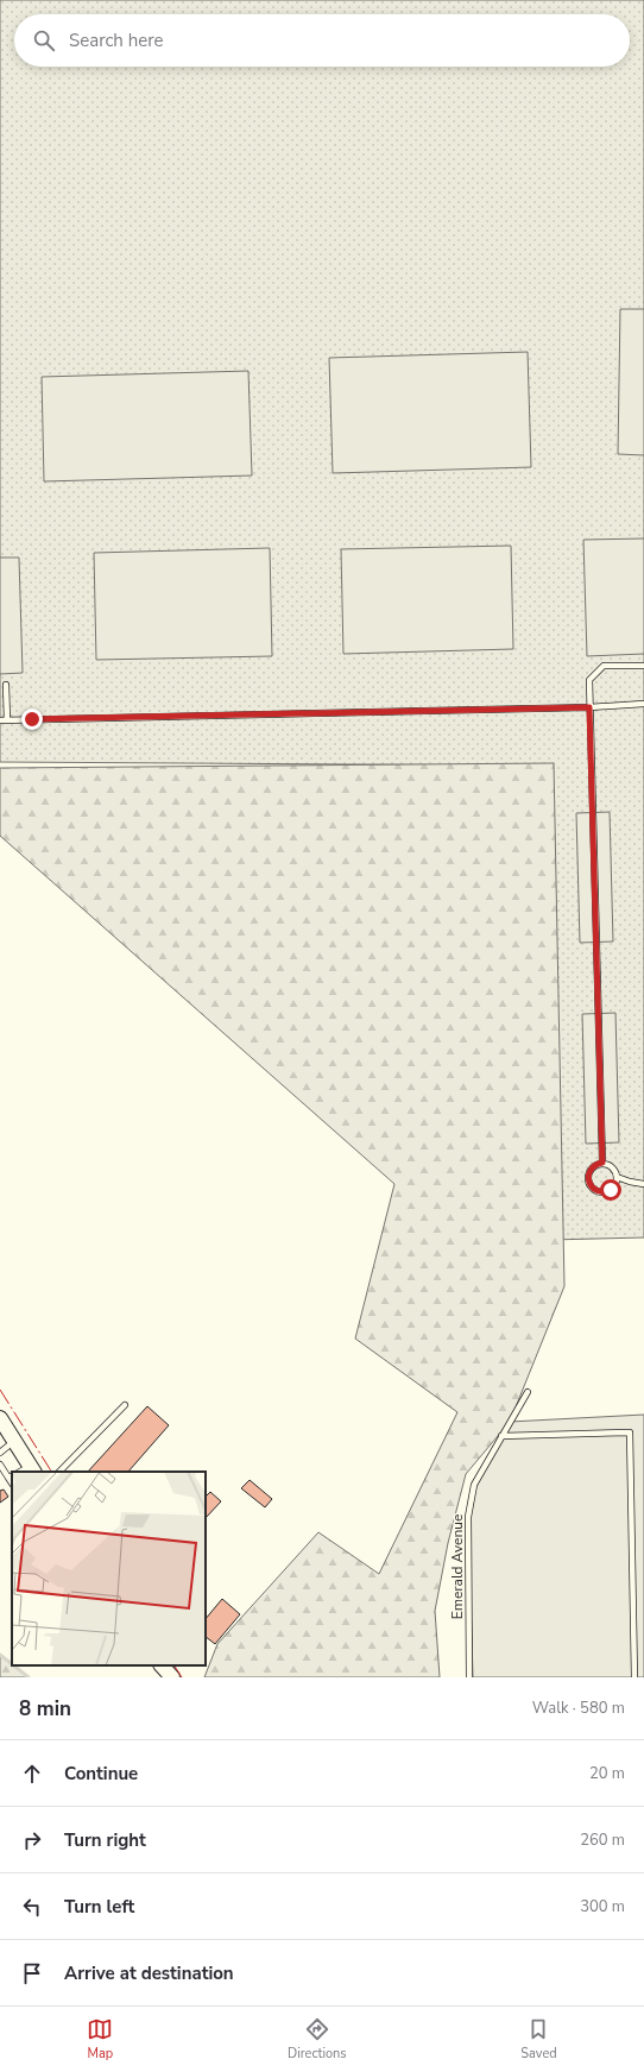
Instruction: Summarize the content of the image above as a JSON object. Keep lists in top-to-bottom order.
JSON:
{
  "streets": {
    "lane": ["Emerald Avenue"]
  },
  "page": {
    "search": "Search here",
    "heading": ["8 min", "Walk · 580 m"],
    "list": [
      ["Continue", "20 m"],
      ["Turn right", "260 m"],
      ["Turn left", "300 m"],
      "Arrive at destination"
    ],
    "nav": ["Map", "Directions", "Saved"]
  }
}
